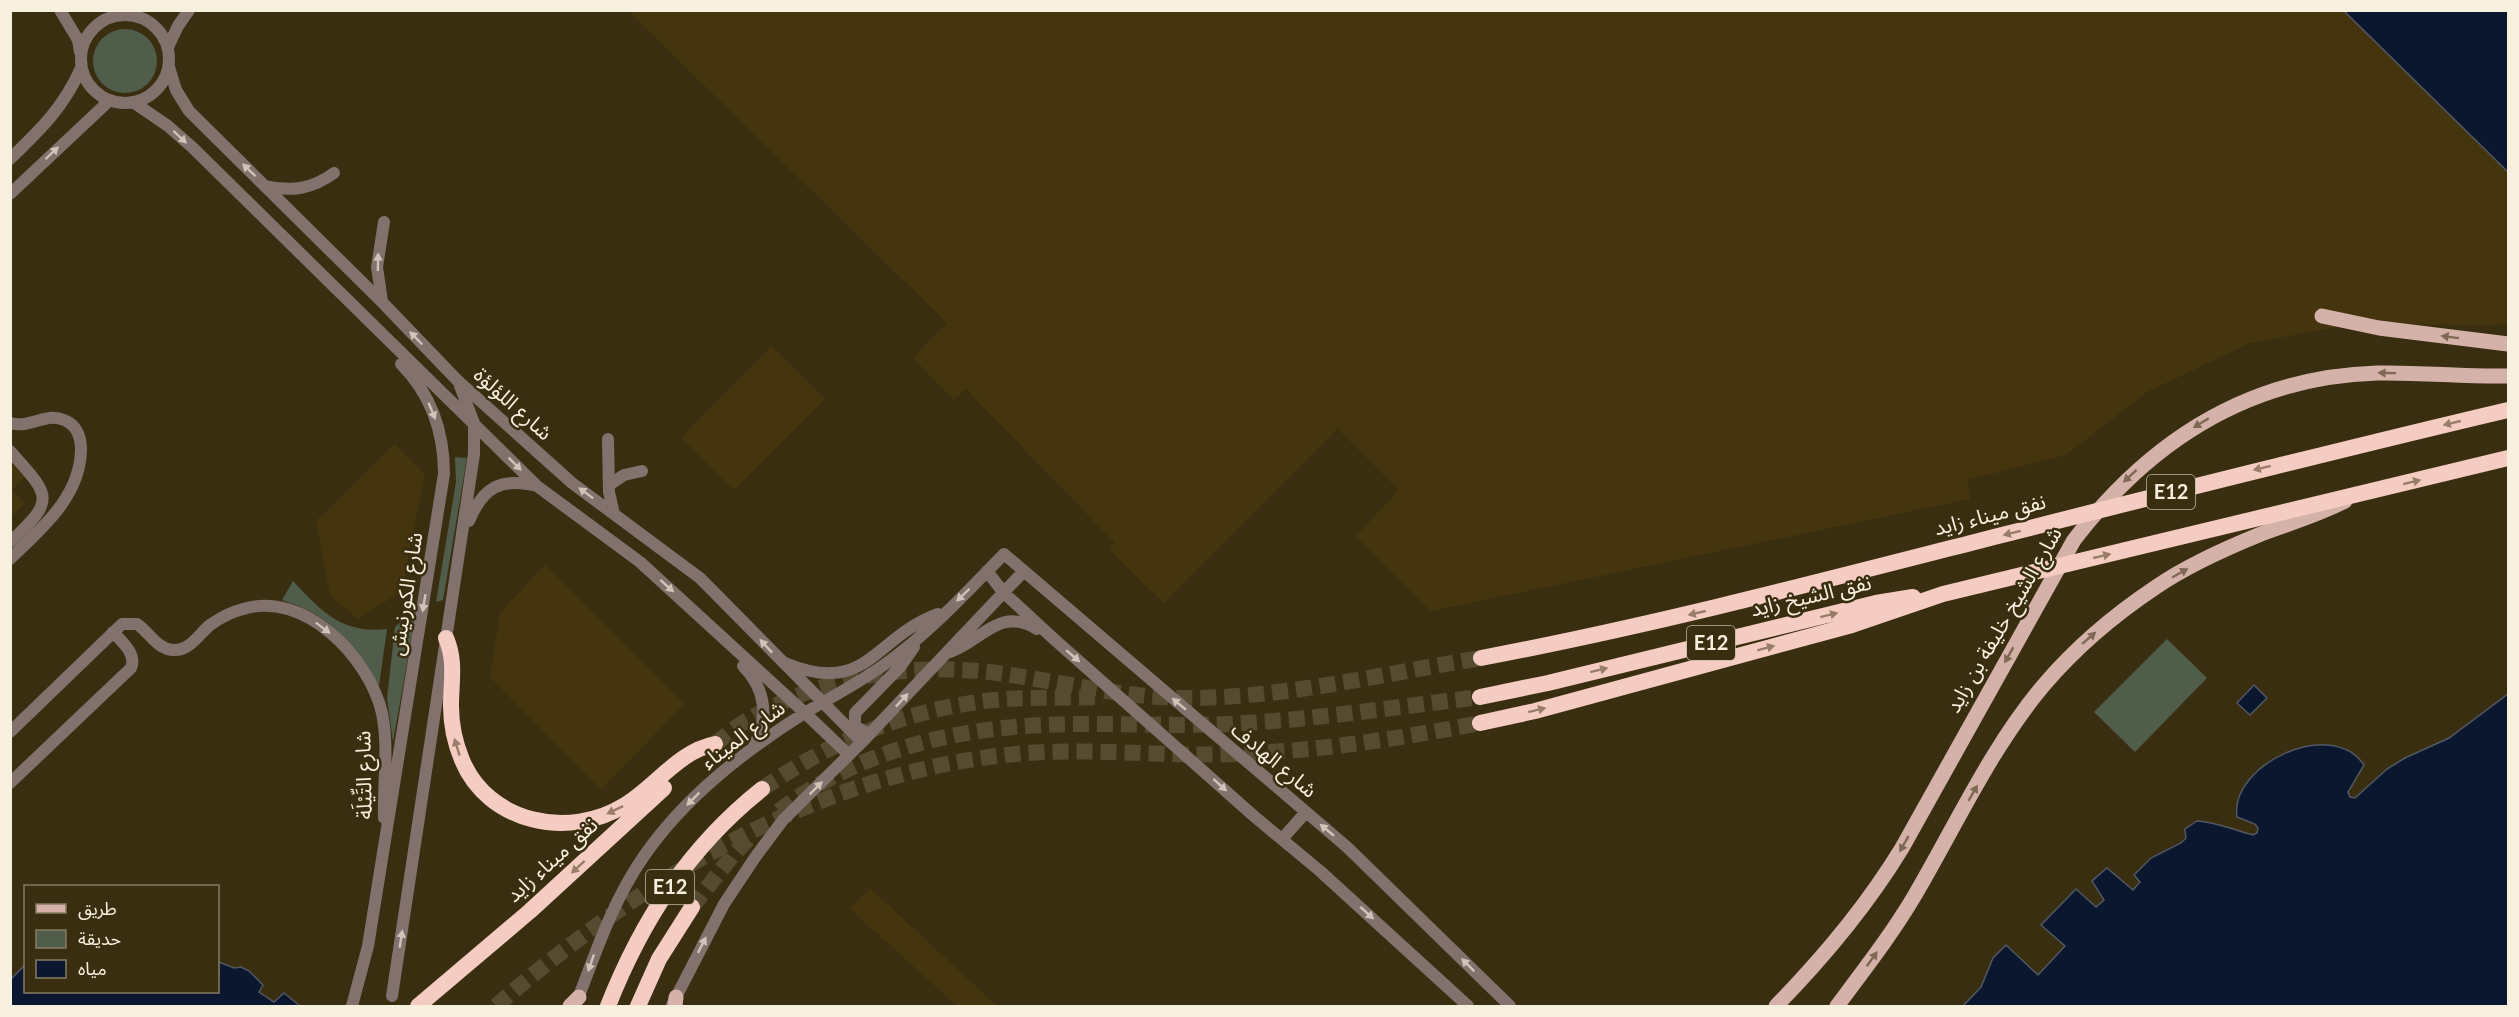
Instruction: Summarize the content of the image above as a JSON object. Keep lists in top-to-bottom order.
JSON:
{
  "streets": {
    "highway": ["E12", "نفق ميناء زايد", "نفق الشيخ زايد"],
    "main road": ["شارع الشيخ خليفة بن زايد"],
    "street": [
      "شارع اللؤلؤة",
      "شارع الكورنيش",
      "شارع الميناء",
      "شارع الهادف",
      "شارع التِّيْلَة"
    ]
  },
  "crossings": [
    ["شارع اللؤلؤة", "شارع الكورنيش"],
    ["شارع اللؤلؤة", "شارع الميناء"],
    ["شارع الكورنيش", "شارع التِّيْلَة"],
    ["شارع الميناء", "شارع الهادف"]
  ],
  "legend": ["طريق", "حديقة", "مياه"]
}
